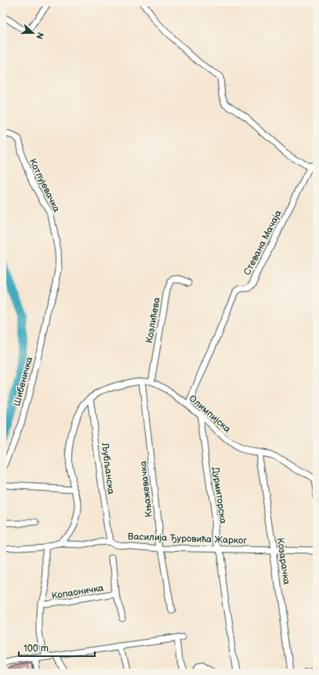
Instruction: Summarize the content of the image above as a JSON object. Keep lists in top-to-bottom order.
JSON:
{
  "streets": {
    "street": [
      "Котлујевачка",
      "Стевана Мачаја",
      "Козлићева",
      "Шибеничка",
      "Олимпијска",
      "Љубљанска",
      "Књажевачка",
      "Дурмиторска",
      "Василија Ђуровића Жарког",
      "Козарачка",
      "Копаоничка"
    ]
  },
  "crossings": [
    ["Котлујевачка", "Шибеничка"],
    ["Стевана Мачаја", "Олимпијска"],
    ["Козлићева", "Олимпијска"],
    ["Олимпијска", "Љубљанска"],
    ["Олимпијска", "Књажевачка"],
    ["Олимпијска", "Дурмиторска"],
    ["Олимпијска", "Козарачка"],
    ["Љубљанска", "Василија Ђуровића Жарког"],
    ["Књажевачка", "Василија Ђуровића Жарког"],
    ["Дурмиторска", "Василија Ђуровића Жарког"],
    ["Василија Ђуровића Жарког", "Козарачка"]
  ],
  "scale_bar": "100 m",
  "north": "right"
}
